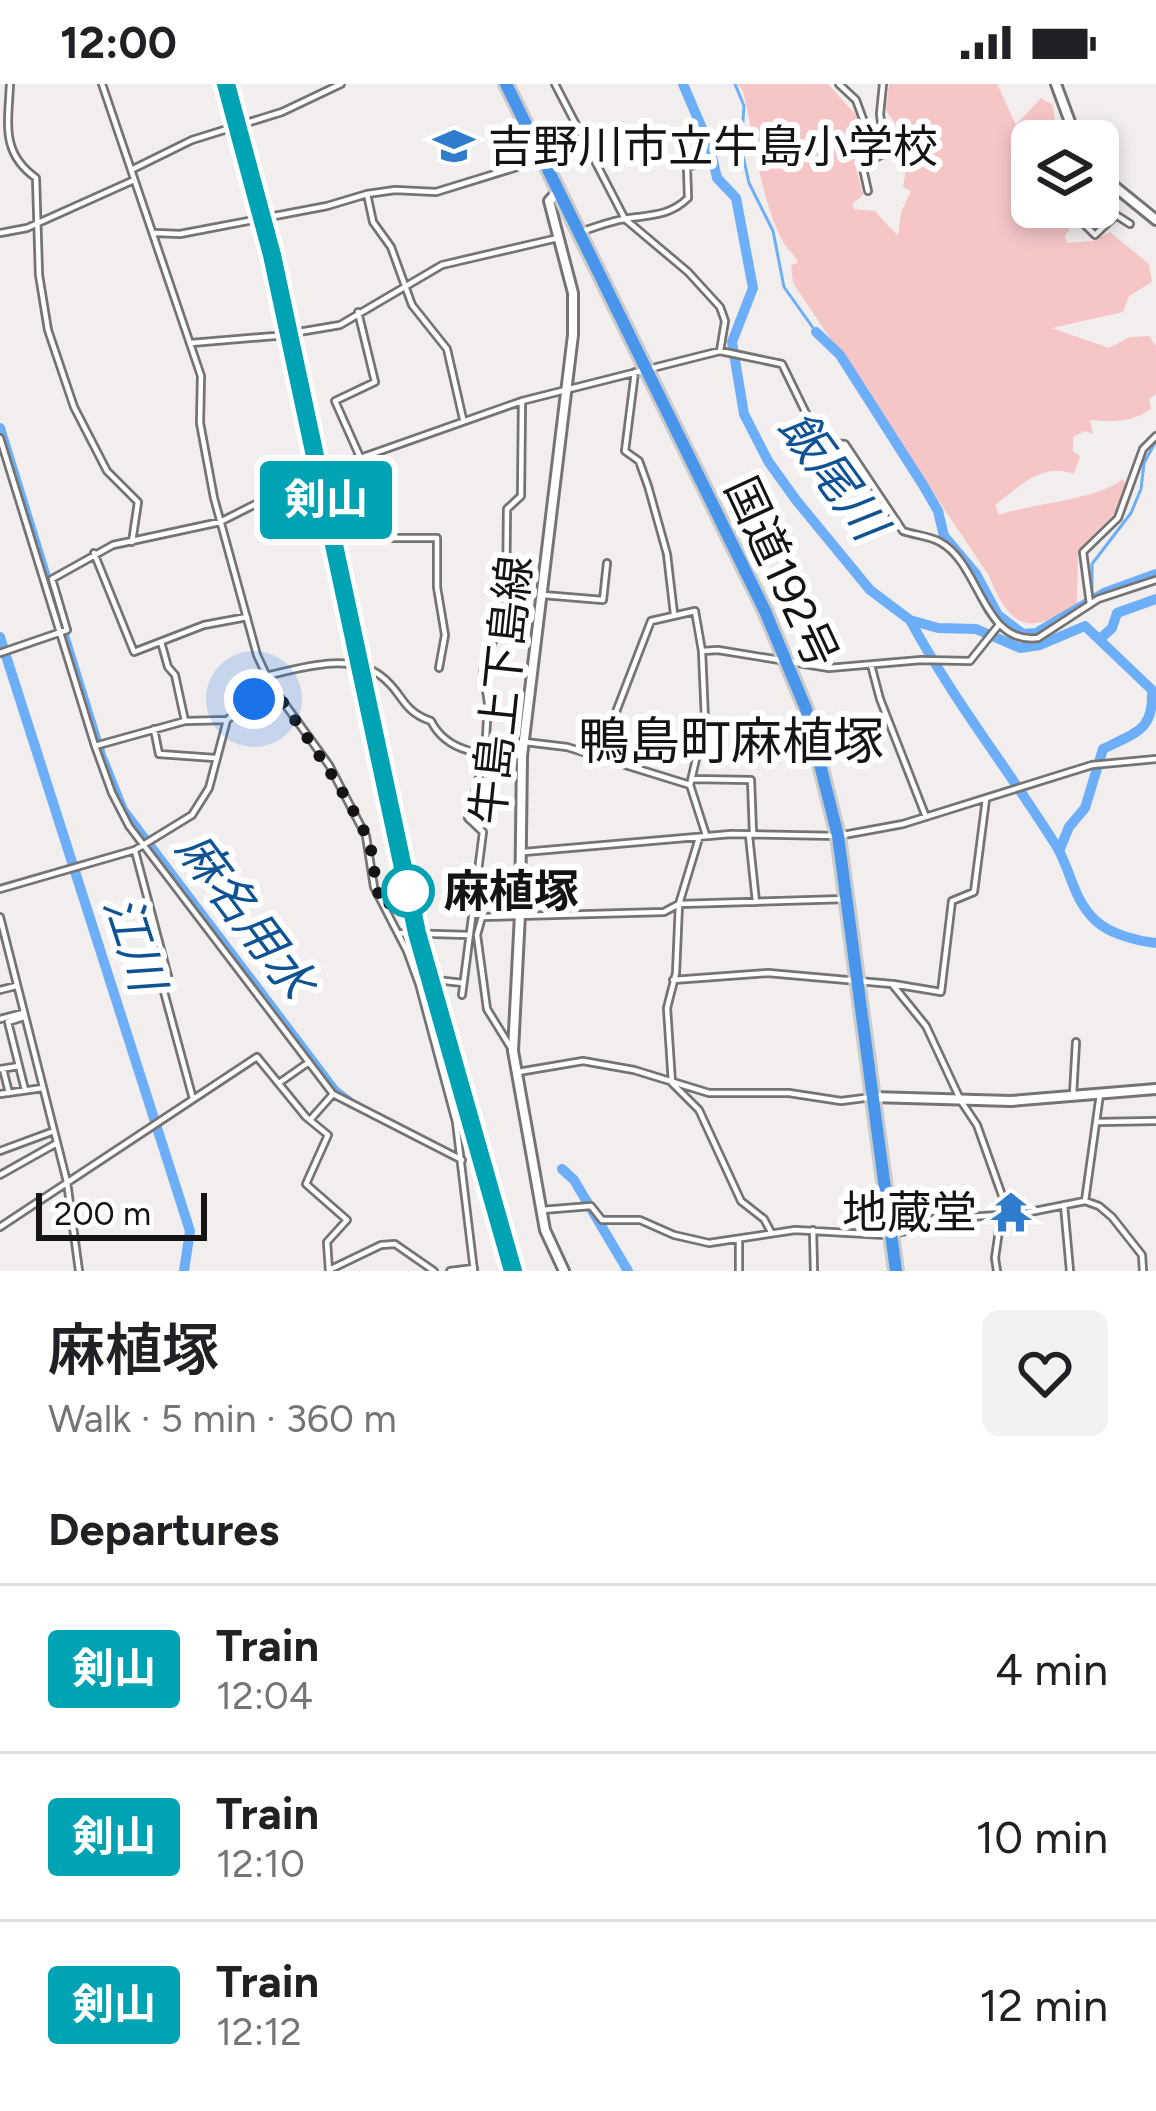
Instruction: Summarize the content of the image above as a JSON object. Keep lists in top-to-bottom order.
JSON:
{
  "streets": {
    "highway": ["国道192号"],
    "main road": ["牛島上下島線"]
  },
  "crossings": [
    ["国道192号", "牛島上下島線"]
  ],
  "districts": ["鴨島町麻植塚"],
  "water": ["飯尾川", "麻名用水", "江川"],
  "places": {
    "school or university": ["吉野川市立牛島小学校"],
    "other": ["麻植塚"],
    "temple": ["地蔵堂"]
  },
  "scale_bar": "200 m",
  "page": {
    "status": "12:00",
    "on_map": "剣山",
    "scale": "200 m",
    "heading": [
      ["麻植塚", "Walk · 5 min · 360 m"],
      "Departures"
    ],
    "list": [
      {
        "mark": "剣山",
        "name": "Train",
        "note": "12:04",
        "value": "4 min"
      },
      {
        "mark": "剣山",
        "name": "Train",
        "note": "12:10",
        "value": "10 min"
      },
      {
        "mark": "剣山",
        "name": "Train",
        "note": "12:12",
        "value": "12 min"
      }
    ]
  }
}
